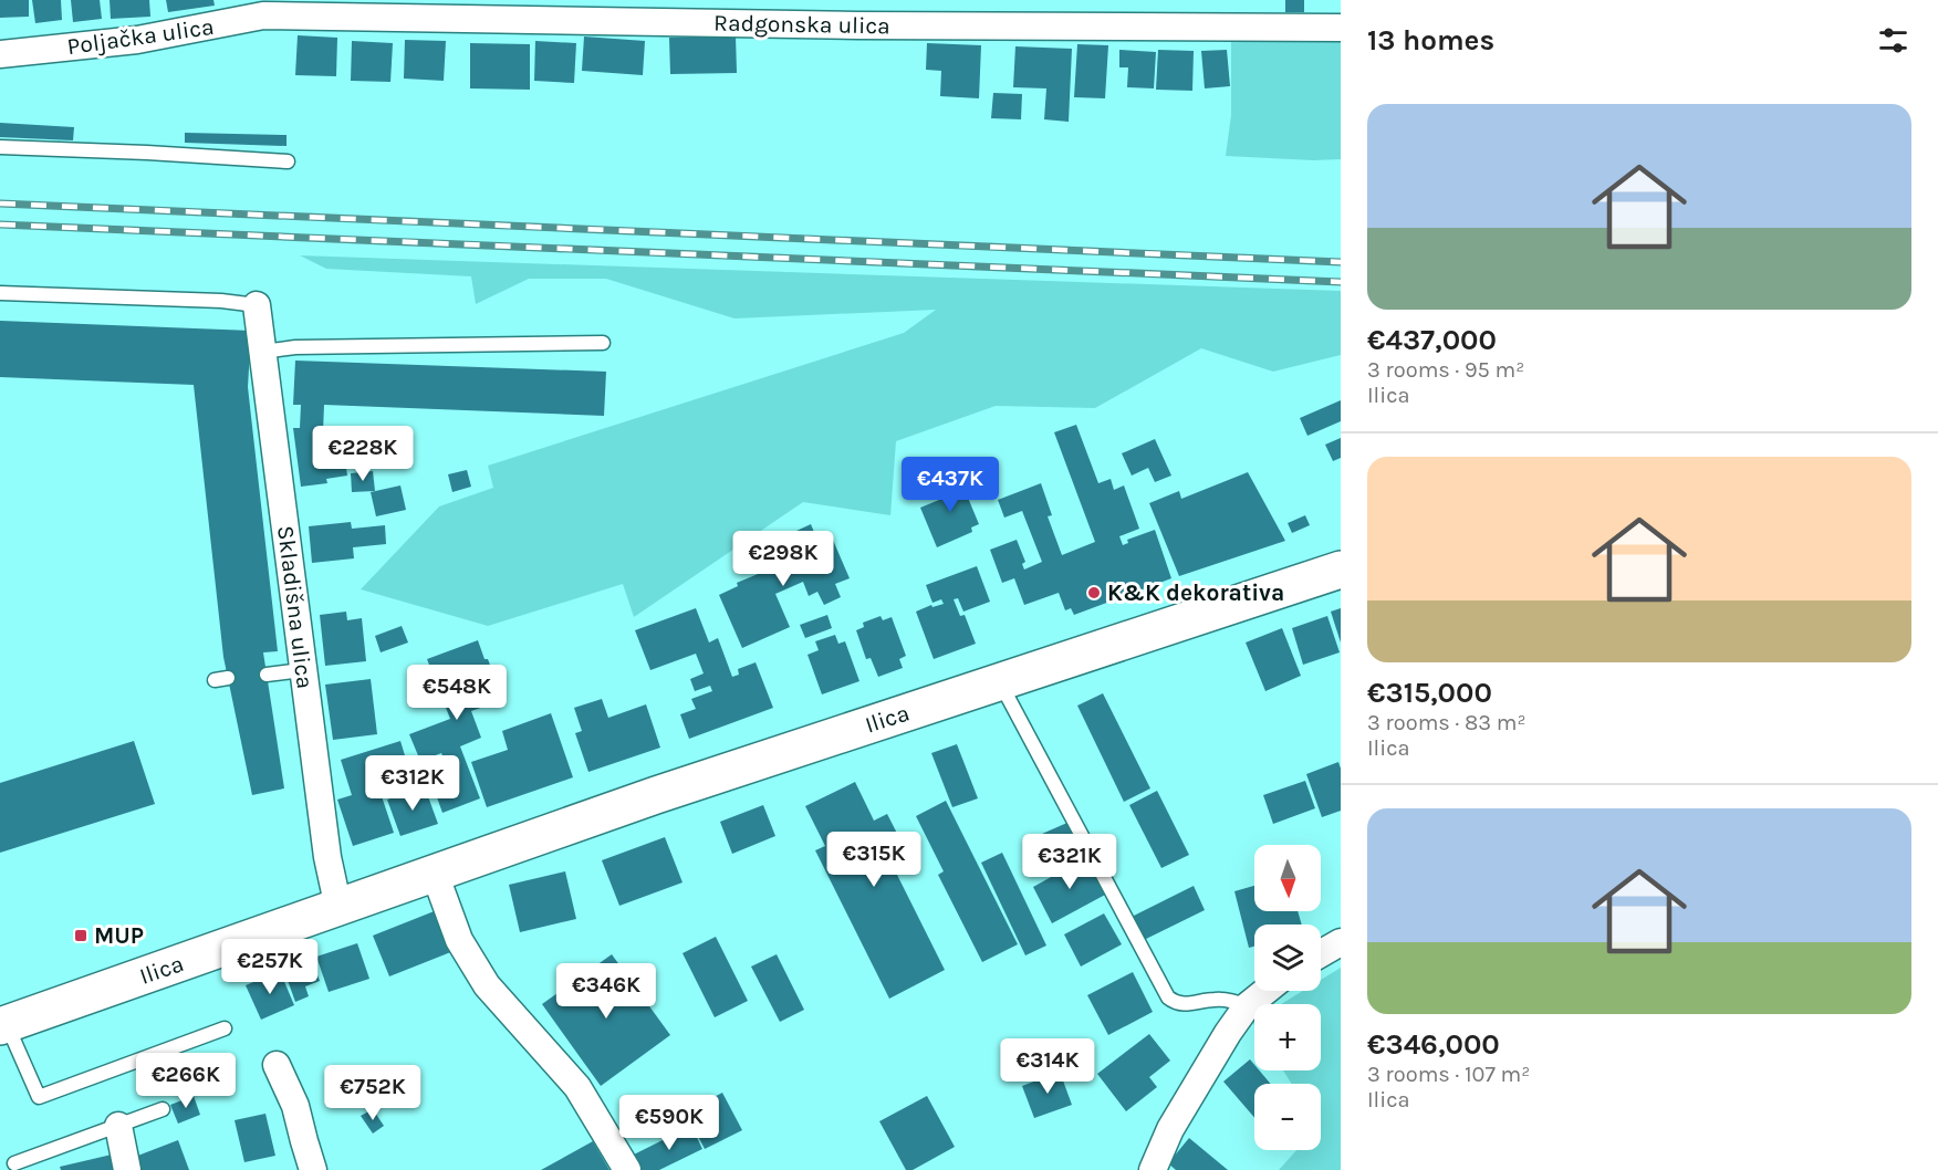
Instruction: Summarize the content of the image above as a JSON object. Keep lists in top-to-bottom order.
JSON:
{
  "streets": {
    "main road": ["Ilica"],
    "street": ["Radgonska ulica", "Poljačka ulica", "Skladišna ulica"]
  },
  "crossings": [
    ["Radgonska ulica", "Poljačka ulica"],
    ["Skladišna ulica", "Ilica"]
  ],
  "places": {
    "other": ["K&K dekorativa"],
    "transit": ["MUP"]
  },
  "north": "bottom",
  "page": {
    "heading": "13 homes",
    "list": [
      {
        "name": "€437,000",
        "note": "3 rooms · 95 m² · Ilica"
      },
      {
        "name": "€315,000",
        "note": "3 rooms · 83 m² · Ilica"
      },
      {
        "name": "€346,000",
        "note": "3 rooms · 107 m² · Ilica"
      }
    ],
    "price": [
      "€228K",
      "€437K",
      "€298K",
      "€548K",
      "€312K",
      "€315K",
      "€321K",
      "€257K",
      "€346K",
      "€314K",
      "€266K",
      "€752K",
      "€590K"
    ],
    "map_buttons": ["+", "−"]
  }
}
